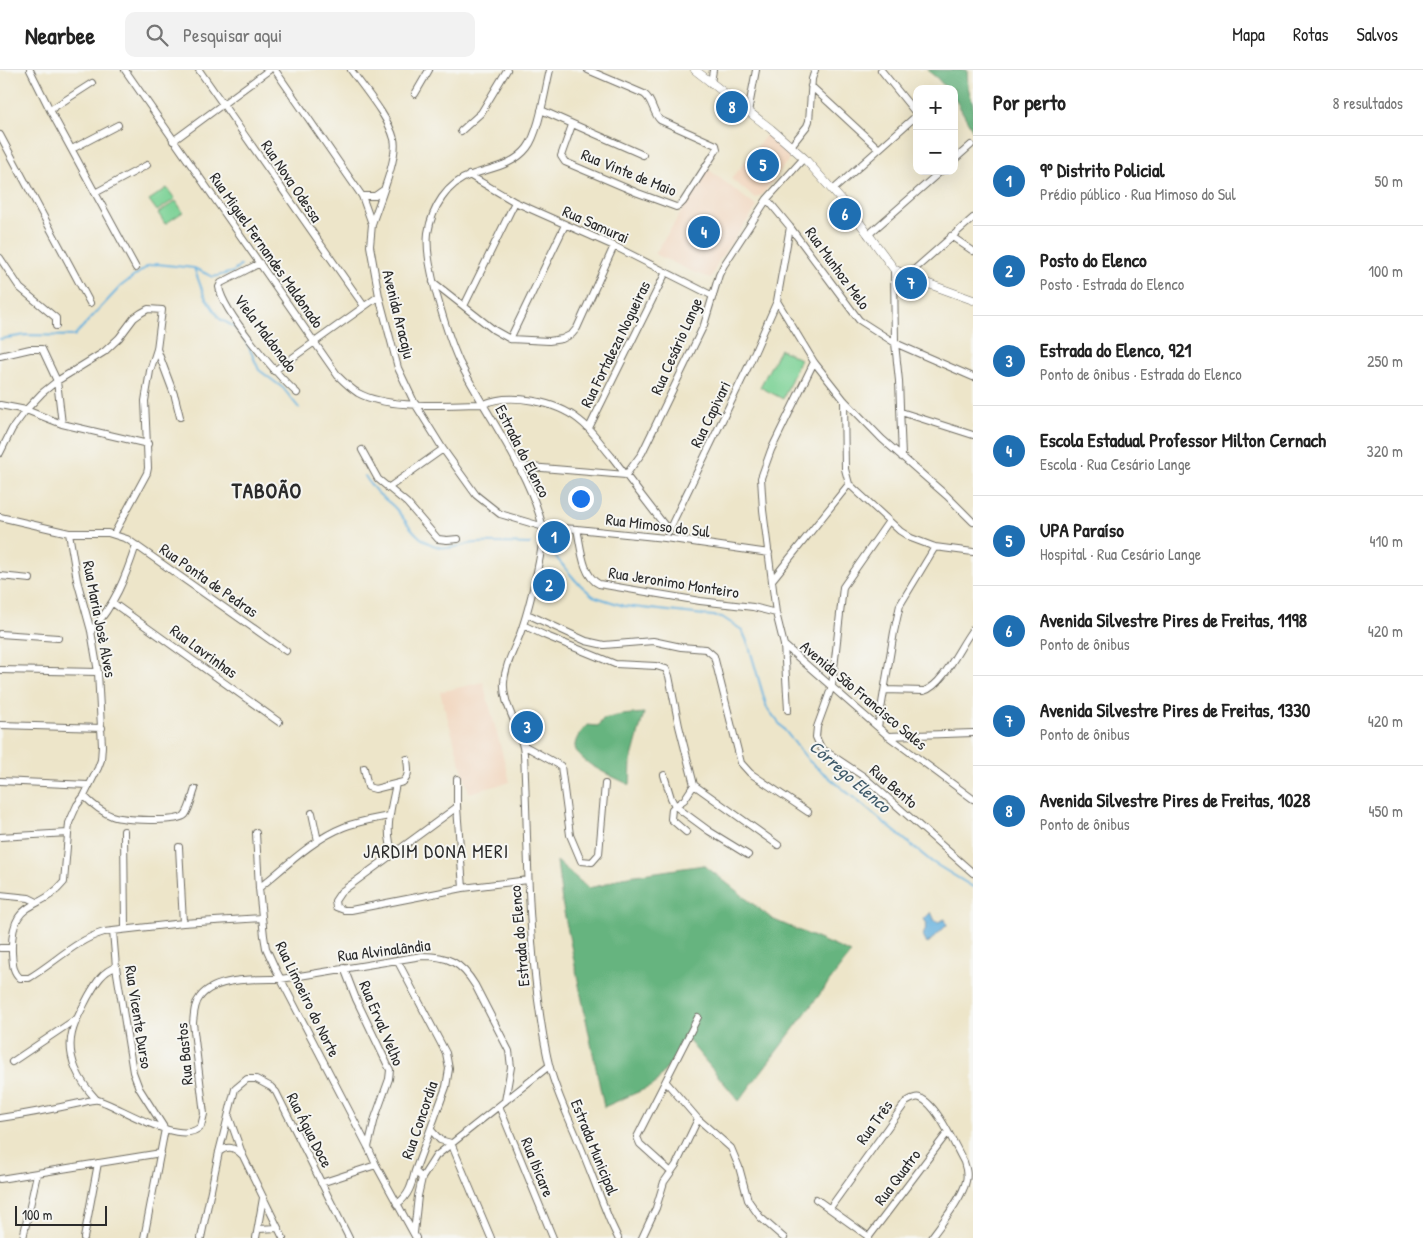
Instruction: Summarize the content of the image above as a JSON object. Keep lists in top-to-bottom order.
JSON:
{
  "streets": {
    "street": [
      "Rua Vinte de Maio",
      "Rua Nova Odessa",
      "Rua Samurai",
      "Rua Miguel Fernandes Maldonado",
      "Rua Munhoz Melo",
      "Avenida Aracaju",
      "Viela Maldonado",
      "Rua Fortaleza Nogueiras",
      "Rua Cesário Lange",
      "Rua Capivari",
      "Estrada do Elenco",
      "Rua Mimoso do Sul",
      "Rua Ponta de Pedras",
      "Rua Jeronimo Monteiro",
      "Rua Maria Josè Alves",
      "Rua Lavrinhas",
      "Avenida São Francisco Sales",
      "Rua Bento",
      "Rua Alvinalândia",
      "Rua Limoeiro do Norte",
      "Rua Vicente Durso",
      "Rua Erval Velho",
      "Rua Bastos",
      "Rua Concordia",
      "Rua Três",
      "Rua Água Doce",
      "Estrada Municipal",
      "Rua Ibicare",
      "Rua Quatro"
    ]
  },
  "crossings": [
    ["Rua Samurai", "Rua Fortaleza Nogueiras"],
    ["Rua Samurai", "Rua Cesário Lange"],
    ["Rua Samurai", "Estrada do Elenco"],
    ["Rua Miguel Fernandes Maldonado", "Avenida Aracaju"],
    ["Rua Miguel Fernandes Maldonado", "Viela Maldonado"],
    ["Rua Miguel Fernandes Maldonado", "Rua Fortaleza Nogueiras"],
    ["Rua Miguel Fernandes Maldonado", "Rua Cesário Lange"],
    ["Rua Miguel Fernandes Maldonado", "Rua Capivari"],
    ["Rua Miguel Fernandes Maldonado", "Estrada do Elenco"],
    ["Rua Munhoz Melo", "Rua Cesário Lange"],
    ["Rua Munhoz Melo", "Rua Capivari"],
    ["Avenida Aracaju", "Estrada do Elenco"],
    ["Avenida Aracaju", "Rua Mimoso do Sul"],
    ["Rua Capivari", "Rua Mimoso do Sul"],
    ["Estrada do Elenco", "Rua Mimoso do Sul"],
    ["Estrada do Elenco", "Estrada Municipal"],
    ["Rua Mimoso do Sul", "Rua Jeronimo Monteiro"],
    ["Rua Mimoso do Sul", "Avenida São Francisco Sales"],
    ["Rua Jeronimo Monteiro", "Avenida São Francisco Sales"],
    ["Rua Maria Josè Alves", "Rua Vicente Durso"],
    ["Avenida São Francisco Sales", "Rua Bento"],
    ["Rua Alvinalândia", "Rua Limoeiro do Norte"],
    ["Rua Alvinalândia", "Rua Erval Velho"],
    ["Rua Alvinalândia", "Rua Bastos"],
    ["Rua Alvinalândia", "Rua Concordia"],
    ["Rua Limoeiro do Norte", "Rua Erval Velho"],
    ["Rua Limoeiro do Norte", "Rua Bastos"],
    ["Rua Limoeiro do Norte", "Rua Água Doce"],
    ["Rua Vicente Durso", "Rua Bastos"],
    ["Rua Três", "Rua Quatro"]
  ],
  "districts": ["TABOÃO", "JARDIM DONA MERI"],
  "water": ["Córrego Elenco"],
  "scale_bar": "100 m",
  "page": {
    "header": "Nearbee",
    "search": "Pesquisar aqui",
    "nav": ["Mapa", "Rotas", "Salvos"],
    "heading": ["Por perto", "8 resultados"],
    "map_buttons": ["+", "−"],
    "pins": [
      "8",
      "5",
      "6",
      "4",
      "7",
      "1",
      "2",
      "3"
    ],
    "list": [
      {
        "mark": "1",
        "name": "9º Distrito Policial",
        "note": "Prédio público · Rua Mimoso do Sul",
        "value": "50 m"
      },
      {
        "mark": "2",
        "name": "Posto do Elenco",
        "note": "Posto · Estrada do Elenco",
        "value": "100 m"
      },
      {
        "mark": "3",
        "name": "Estrada do Elenco, 921",
        "note": "Ponto de ônibus · Estrada do Elenco",
        "value": "250 m"
      },
      {
        "mark": "4",
        "name": "Escola Estadual Professor Milton Cernach",
        "note": "Escola · Rua Cesário Lange",
        "value": "320 m"
      },
      {
        "mark": "5",
        "name": "UPA Paraíso",
        "note": "Hospital · Rua Cesário Lange",
        "value": "410 m"
      },
      {
        "mark": "6",
        "name": "Avenida Silvestre Pires de Freitas, 1198",
        "note": "Ponto de ônibus",
        "value": "420 m"
      },
      {
        "mark": "7",
        "name": "Avenida Silvestre Pires de Freitas, 1330",
        "note": "Ponto de ônibus",
        "value": "420 m"
      },
      {
        "mark": "8",
        "name": "Avenida Silvestre Pires de Freitas, 1028",
        "note": "Ponto de ônibus",
        "value": "450 m"
      }
    ],
    "scale": "100 m"
  }
}
